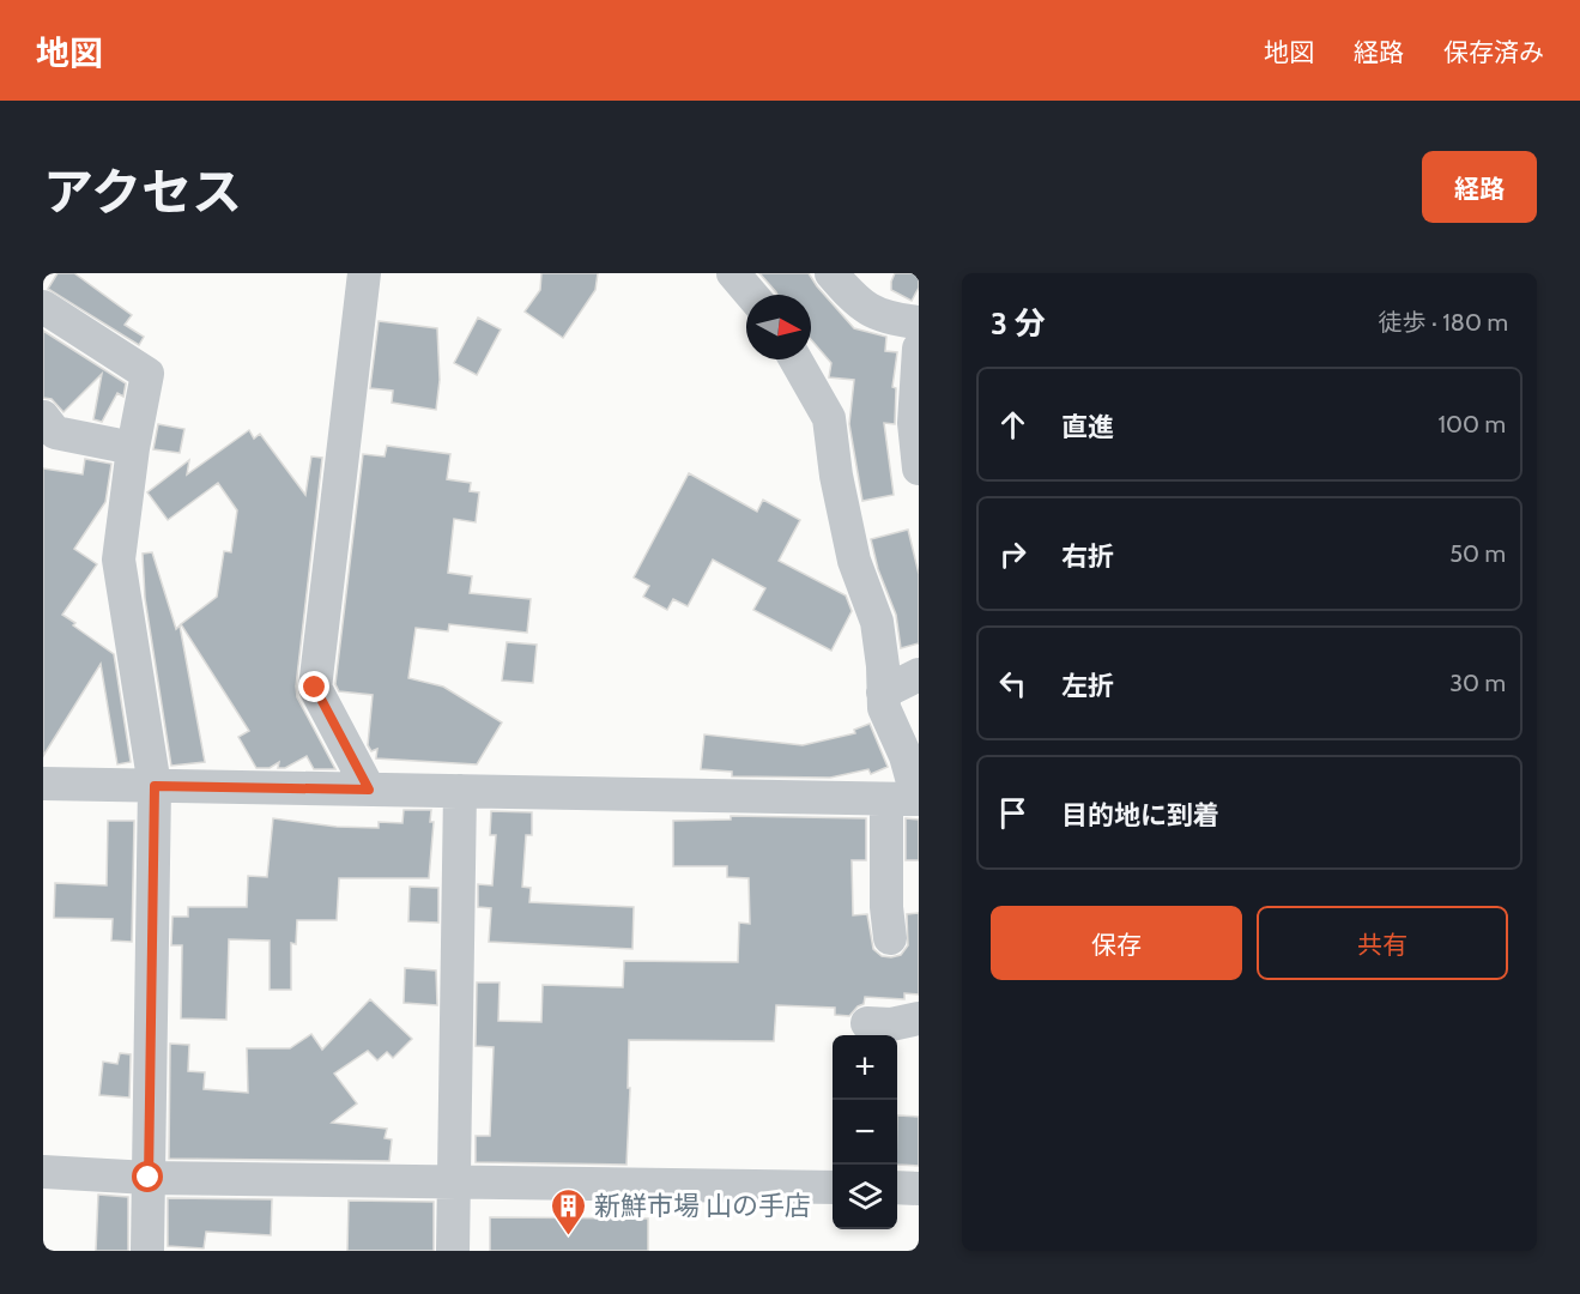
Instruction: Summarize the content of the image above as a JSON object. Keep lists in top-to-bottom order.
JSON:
{
  "places": {
    "building": ["新鮮市場 山の手店"]
  },
  "north": "right",
  "page": {
    "header": "地図",
    "nav": ["地図", "経路", "保存済み"],
    "title": "アクセス",
    "buttons": [
      "経路",
      ["保存", "共有"]
    ],
    "heading": ["3 分", "徒歩 · 180 m"],
    "list": [
      ["直進", "100 m"],
      ["右折", "50 m"],
      ["左折", "30 m"],
      "目的地に到着"
    ],
    "map_buttons": ["+", "−"]
  }
}
